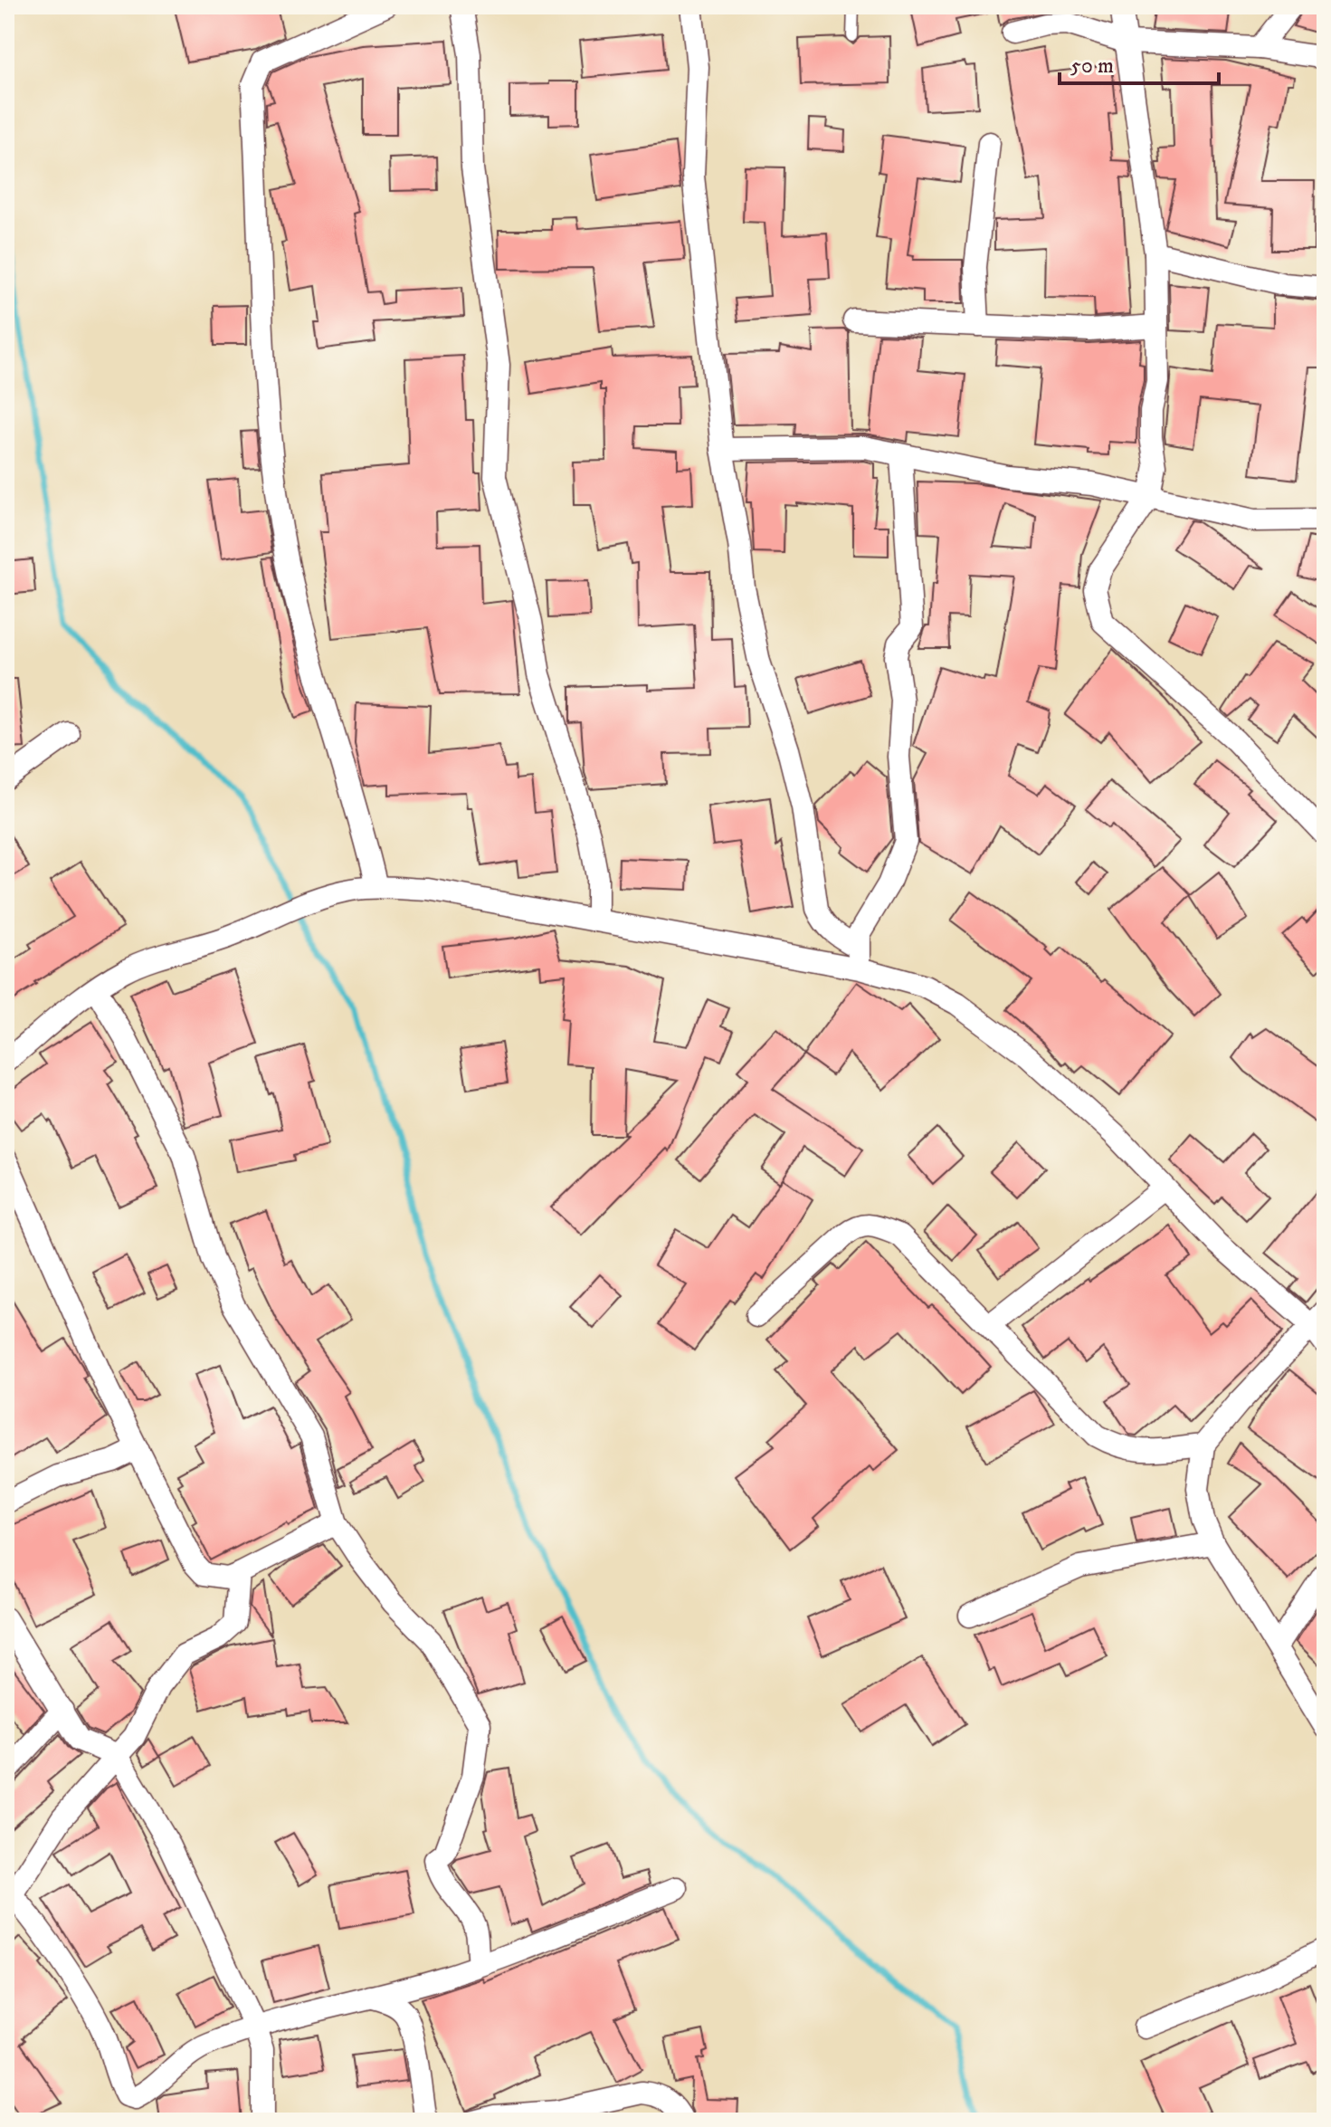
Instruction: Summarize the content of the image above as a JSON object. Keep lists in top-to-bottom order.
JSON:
{
  "scale_bar": "50 m"
}
